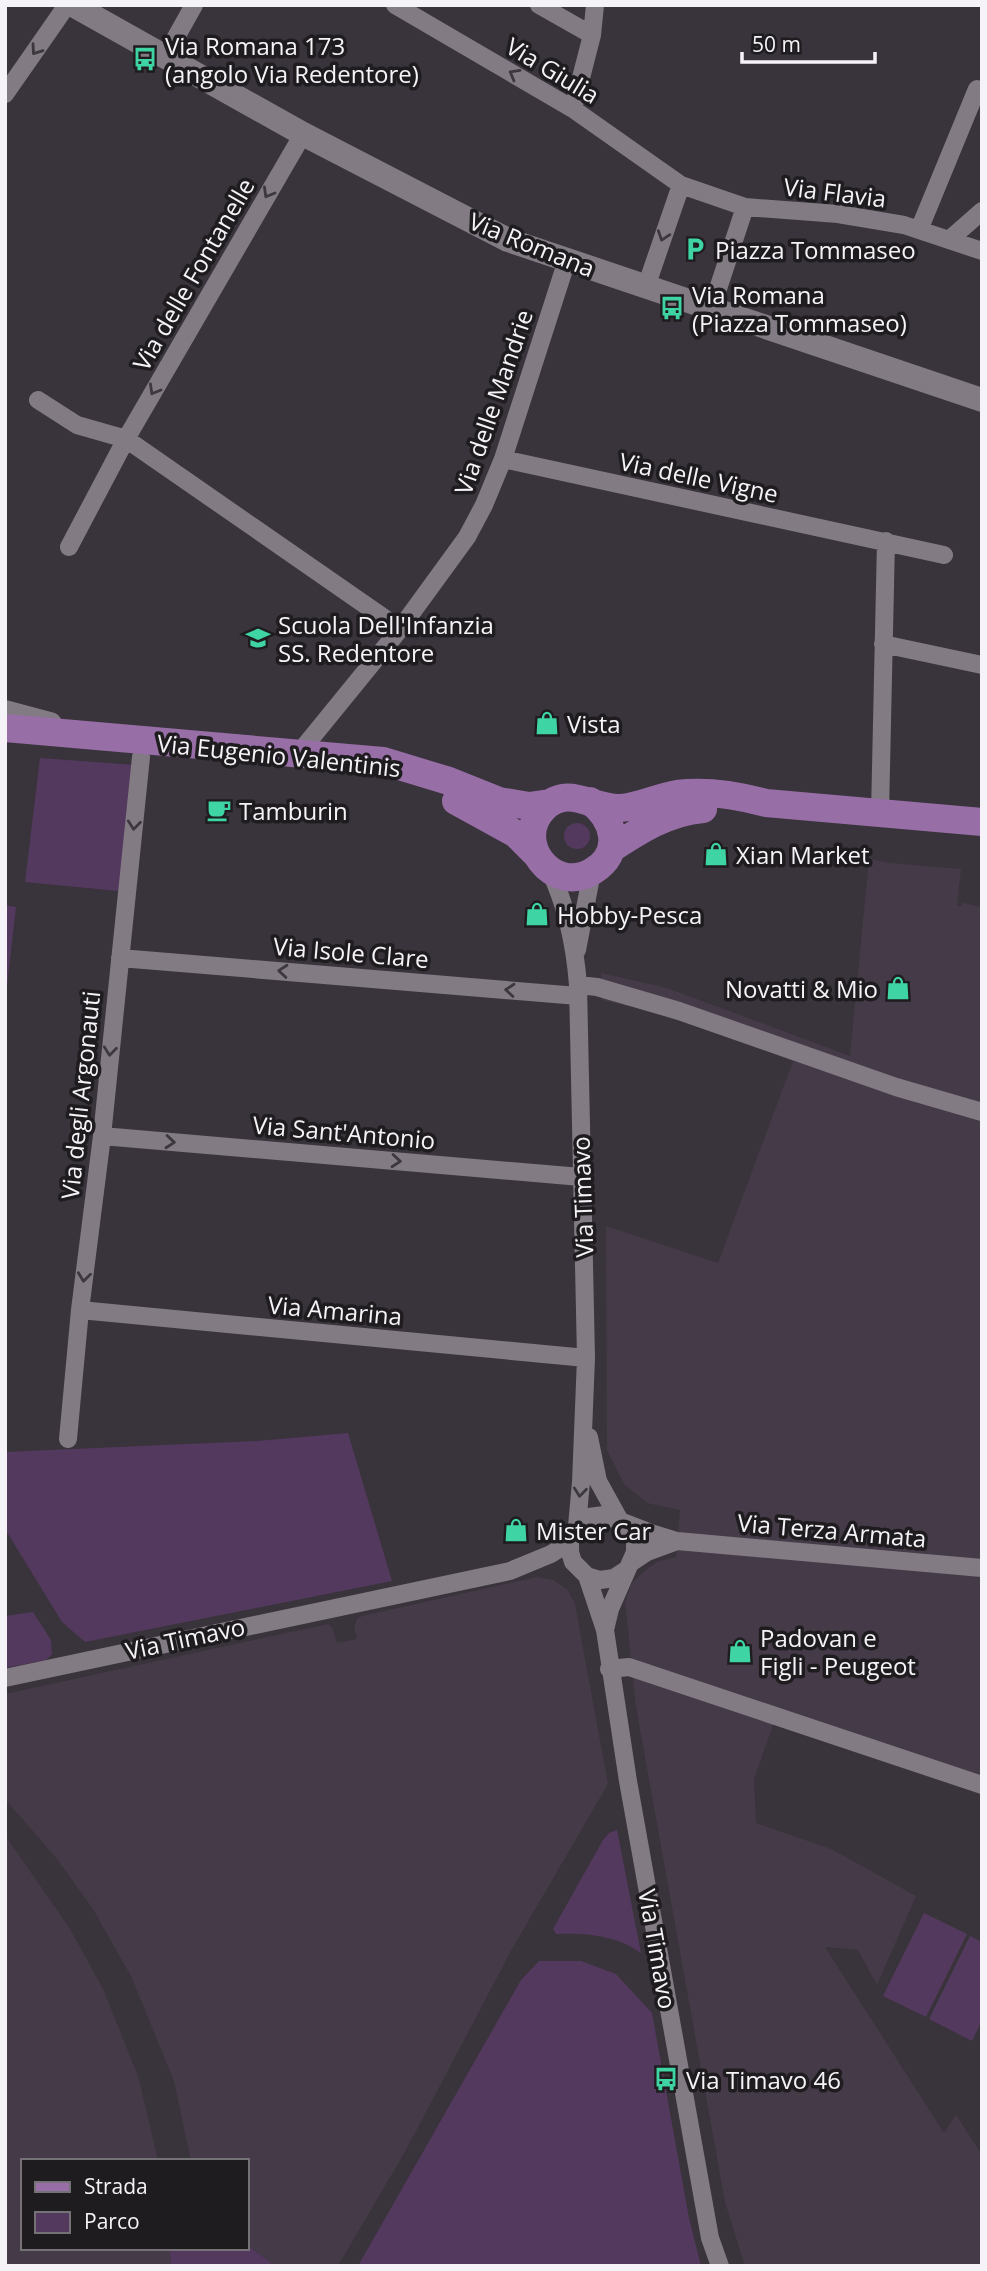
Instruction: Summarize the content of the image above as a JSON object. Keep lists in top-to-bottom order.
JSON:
{
  "streets": {
    "main road": ["Via Eugenio Valentinis", "Via Timavo"],
    "street": [
      "Via Giulia",
      "Via Flavia",
      "Via Romana",
      "Via delle Fontanelle",
      "Via delle Mandrie",
      "Via delle Vigne",
      "Via Isole Clare",
      "Via degli Argonauti",
      "Via Sant'Antonio",
      "Via Amarina",
      "Via Terza Armata"
    ]
  },
  "crossings": [
    ["Via Romana", "Via delle Fontanelle"],
    ["Via Romana", "Via delle Mandrie"],
    ["Via delle Mandrie", "Via delle Vigne"],
    ["Via delle Mandrie", "Via Eugenio Valentinis"],
    ["Via Eugenio Valentinis", "Via degli Argonauti"],
    ["Via Eugenio Valentinis", "Via Timavo"],
    ["Via Isole Clare", "Via degli Argonauti"],
    ["Via Isole Clare", "Via Timavo"],
    ["Via degli Argonauti", "Via Sant'Antonio"],
    ["Via degli Argonauti", "Via Amarina"],
    ["Via Sant'Antonio", "Via Timavo"],
    ["Via Timavo", "Via Amarina"],
    ["Via Timavo", "Via Terza Armata"]
  ],
  "one_way": [
    "Via Giulia",
    "Via delle Fontanelle",
    "Via Isole Clare",
    "Via degli Argonauti",
    "Via Sant'Antonio"
  ],
  "places": {
    "bus stop": ["Via Romana 173 (angolo Via Redentore)", "Via Romana (Piazza Tommaseo)", "Via Timavo 46"],
    "parking": ["Piazza Tommaseo"],
    "school or university": ["Scuola Dell'Infanzia SS. Redentore"],
    "shop": [
      "Vista",
      "Xian Market",
      "Hobby-Pesca",
      "Novatti & Mio",
      "Mister Car",
      "Padovan e Figli - Peugeot"
    ],
    "cafe": ["Tamburin"]
  },
  "legend": ["Strada", "Parco"],
  "scale_bar": "50 m"
}
